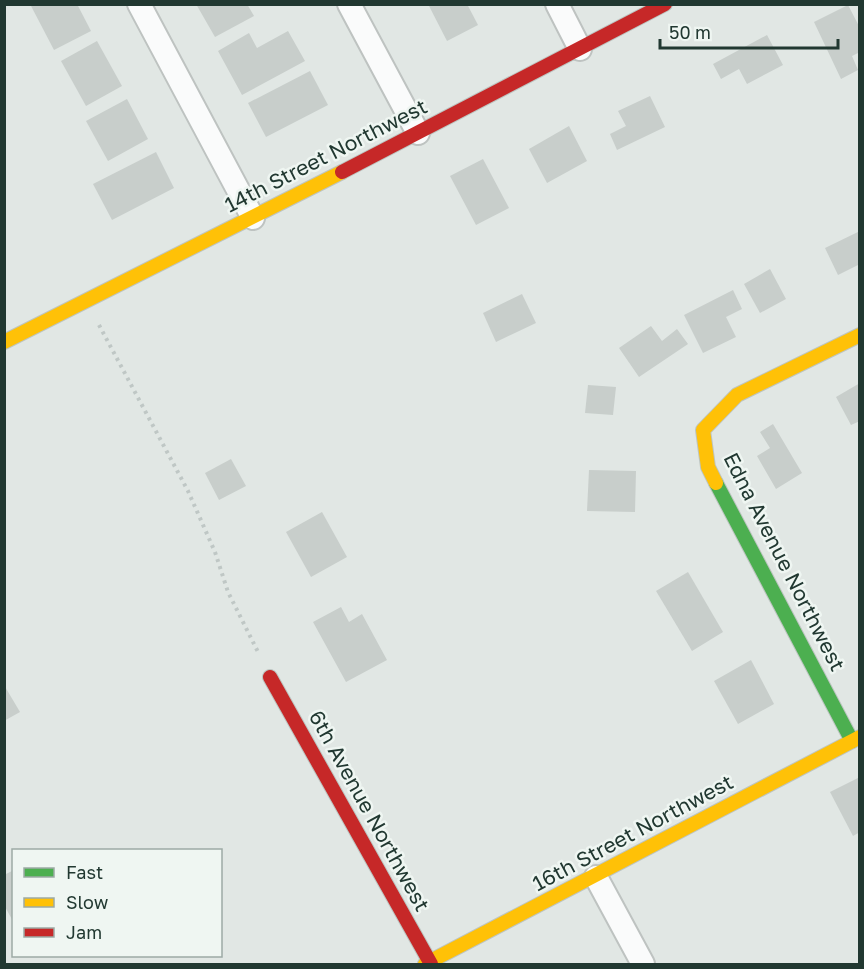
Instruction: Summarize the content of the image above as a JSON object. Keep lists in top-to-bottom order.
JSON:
{
  "streets": {
    "street": [
      "14th Street Northwest",
      "Edna Avenue Northwest",
      "6th Avenue Northwest",
      "16th Street Northwest"
    ]
  },
  "crossings": [
    ["Edna Avenue Northwest", "16th Street Northwest"],
    ["6th Avenue Northwest", "16th Street Northwest"]
  ],
  "legend": ["Fast", "Slow", "Jam"],
  "scale_bar": "50 m"
}
